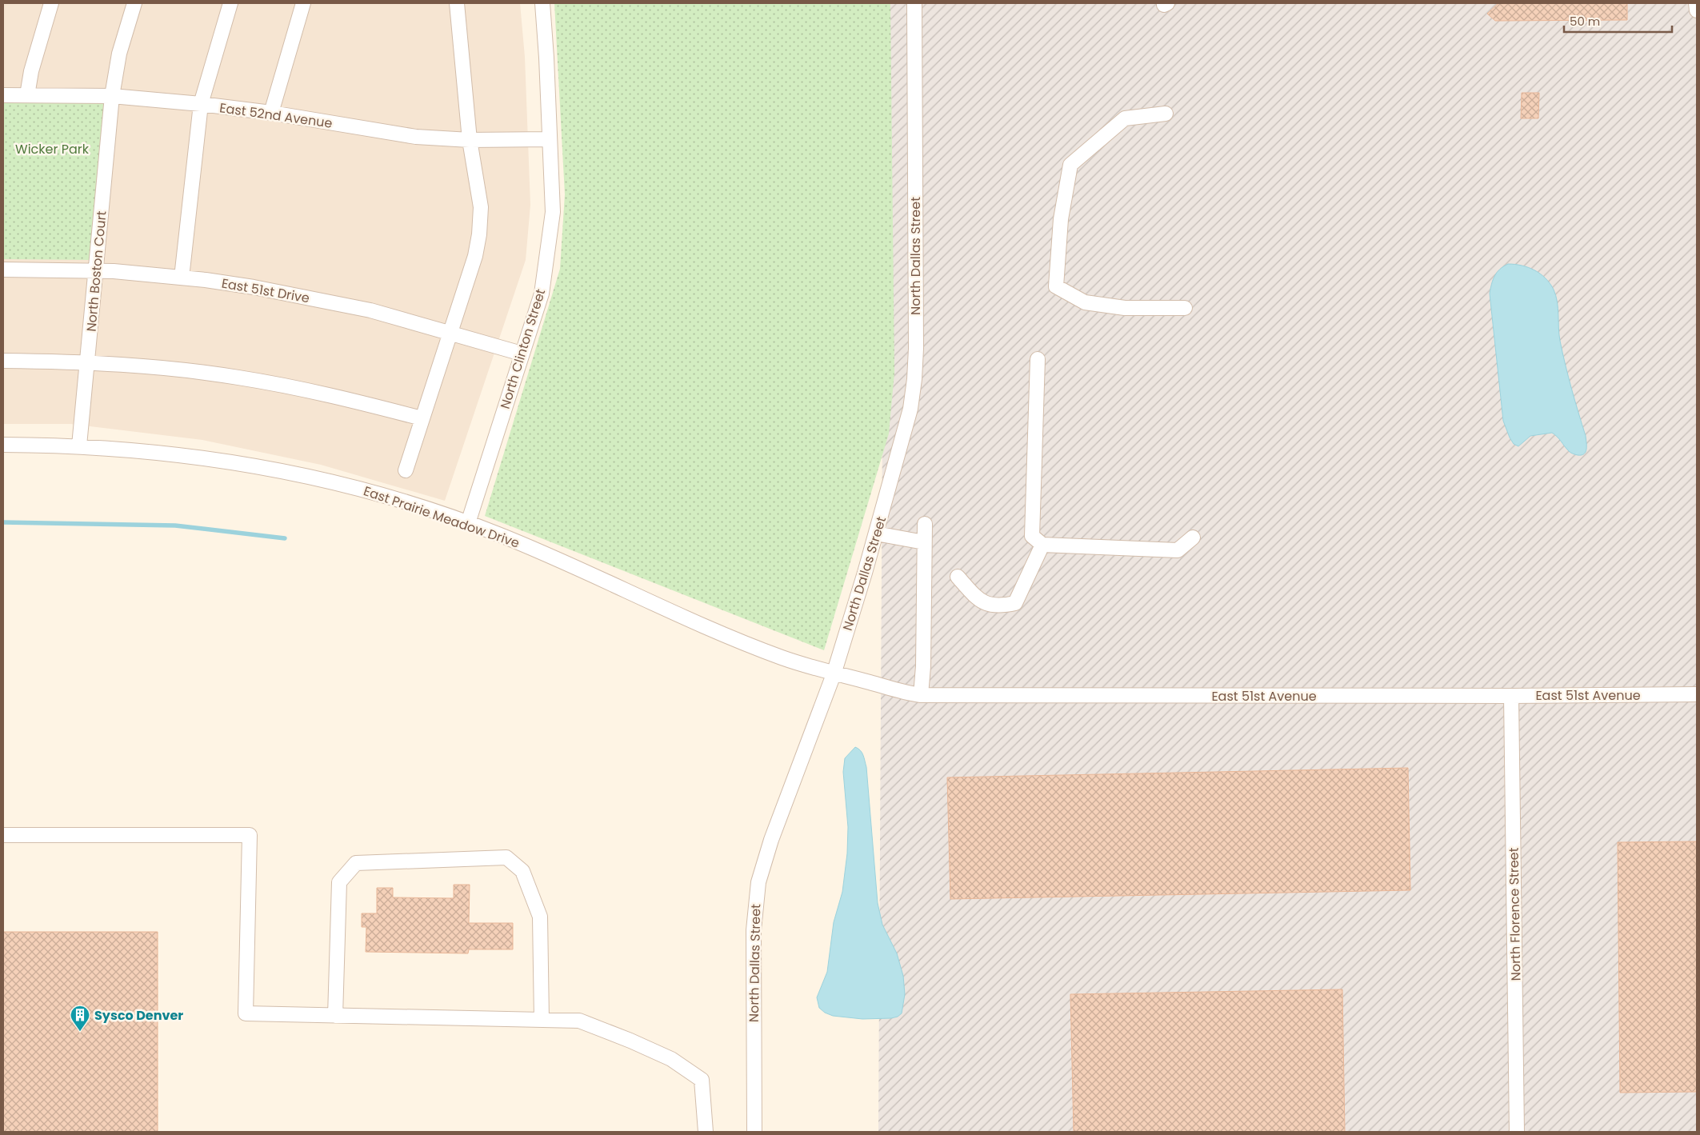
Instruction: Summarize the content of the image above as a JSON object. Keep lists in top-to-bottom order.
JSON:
{
  "streets": {
    "street": [
      "East 52nd Avenue",
      "North Dallas Street",
      "North Boston Court",
      "East 51st Drive",
      "North Clinton Street",
      "East Prairie Meadow Drive",
      "East 51st Avenue",
      "North Florence Street"
    ]
  },
  "crossings": [
    ["East 52nd Avenue", "North Boston Court"],
    ["East 52nd Avenue", "North Clinton Street"],
    ["North Dallas Street", "East Prairie Meadow Drive"],
    ["North Dallas Street", "East 51st Avenue"],
    ["North Boston Court", "East 51st Drive"],
    ["North Boston Court", "East Prairie Meadow Drive"],
    ["East 51st Drive", "North Clinton Street"],
    ["North Clinton Street", "East Prairie Meadow Drive"],
    ["East Prairie Meadow Drive", "East 51st Avenue"],
    ["East 51st Avenue", "North Florence Street"]
  ],
  "parks": ["Wicker Park"],
  "places": {
    "building": ["Sysco Denver"]
  },
  "scale_bar": "50 m"
}
